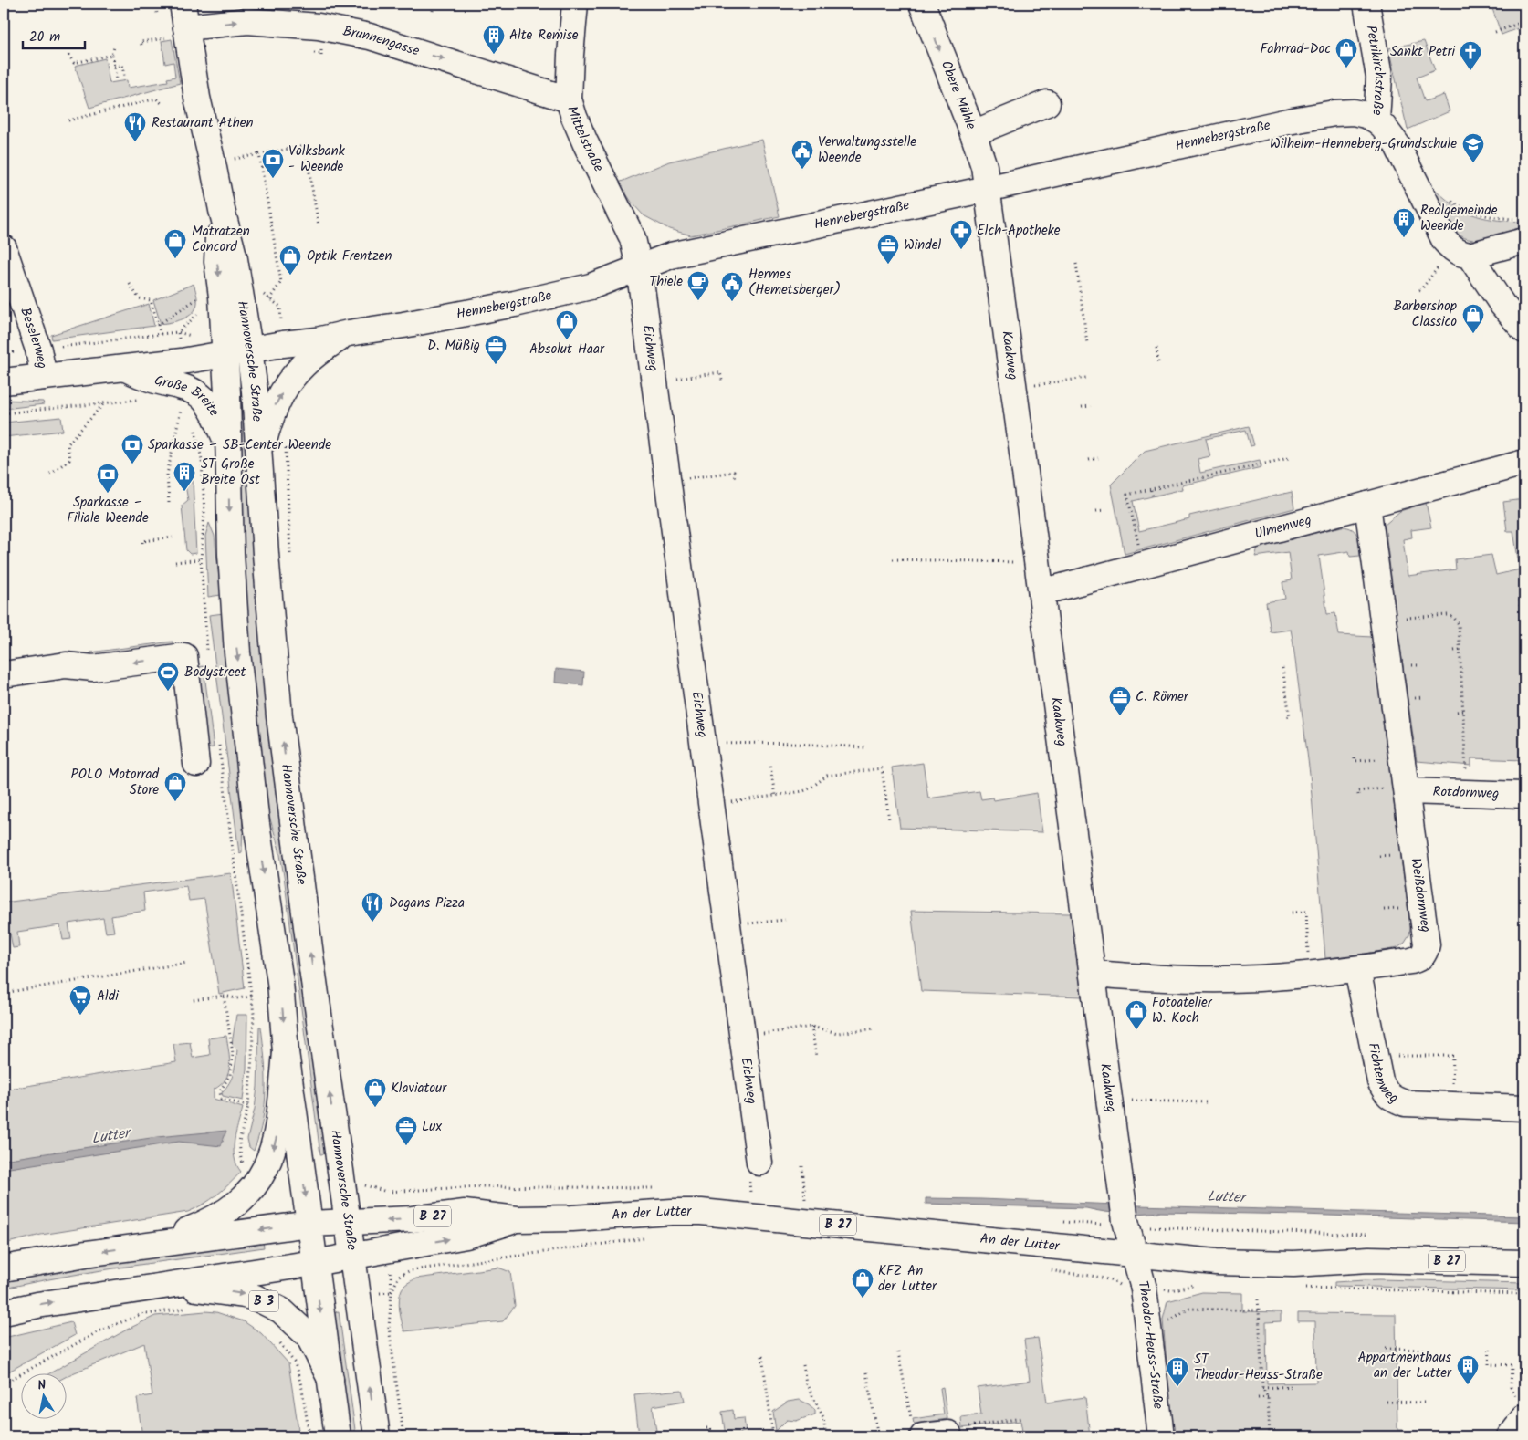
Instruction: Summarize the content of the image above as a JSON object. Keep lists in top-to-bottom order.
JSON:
{
  "streets": {
    "main road": [
      "Brunnengasse",
      "Petrikirchstraße",
      "Obere Mühle",
      "Hennebergstraße",
      "Mittelstraße",
      "Beselerweg",
      "Eichweg",
      "Kaakweg",
      "Hannoversche Straße",
      "Große Breite",
      "Ulmenweg",
      "Rotdornweg",
      "Weißdornweg",
      "Fichtenweg",
      "An der Lutter",
      "B 27",
      "B 3",
      "Theodor-Heuss-Straße"
    ]
  },
  "crossings": [
    ["Brunnengasse", "Mittelstraße"],
    ["Brunnengasse", "Hannoversche Straße"],
    ["Petrikirchstraße", "Hennebergstraße"],
    ["Obere Mühle", "Hennebergstraße"],
    ["Obere Mühle", "Kaakweg"],
    ["Hennebergstraße", "Mittelstraße"],
    ["Hennebergstraße", "Eichweg"],
    ["Hennebergstraße", "Kaakweg"],
    ["Hennebergstraße", "Hannoversche Straße"],
    ["Hennebergstraße", "Große Breite"],
    ["Mittelstraße", "Eichweg"],
    ["Beselerweg", "Große Breite"],
    ["Kaakweg", "Ulmenweg"],
    ["Kaakweg", "Weißdornweg"],
    ["Kaakweg", "An der Lutter"],
    ["Kaakweg", "Theodor-Heuss-Straße"],
    ["Hannoversche Straße", "Große Breite"],
    ["Hannoversche Straße", "An der Lutter"],
    ["Hannoversche Straße", "B 27"],
    ["Hannoversche Straße", "B 3"],
    ["Ulmenweg", "Weißdornweg"],
    ["Rotdornweg", "Weißdornweg"],
    ["Weißdornweg", "Fichtenweg"],
    ["An der Lutter", "B 27"],
    ["An der Lutter", "Theodor-Heuss-Straße"],
    ["B 27", "B 3"]
  ],
  "one_way": ["Brunnengasse", "Obere Mühle"],
  "water": ["Lutter"],
  "places": {
    "building": [
      "Alte Remise",
      "Realgemeinde Weende",
      "ST Große Breite Ost",
      "Appartmenthaus an der Lutter",
      "ST Theodor-Heuss-Straße"
    ],
    "shop": [
      "Fahrrad-Doc",
      "Matratzen Concord",
      "Optik Frentzen",
      "Barbershop Classico",
      "Absolut Haar",
      "POLO Motorrad Store",
      "Fotoatelier W. Koch",
      "Klaviatour",
      "KFZ An der Lutter"
    ],
    "church": ["Sankt Petri"],
    "restaurant": ["Restaurant Athen", "Dogans Pizza"],
    "school or university": ["Wilhelm-Henneberg-Grundschule"],
    "public building": ["Verwaltungsstelle Weende", "Hermes (Hemetsberger)"],
    "bank": ["Volksbank - Weende", "Sparkasse – SB-Center Weende", "Sparkasse – Filiale Weende"],
    "pharmacy": ["Elch-Apotheke"],
    "office": [
      "Windel",
      "D. Müßig",
      "C. Römer",
      "Lux"
    ],
    "cafe": ["Thiele"],
    "sports": ["Bodystreet"],
    "supermarket": ["Aldi"]
  },
  "scale_bar": "20 m",
  "north": "top"
}
